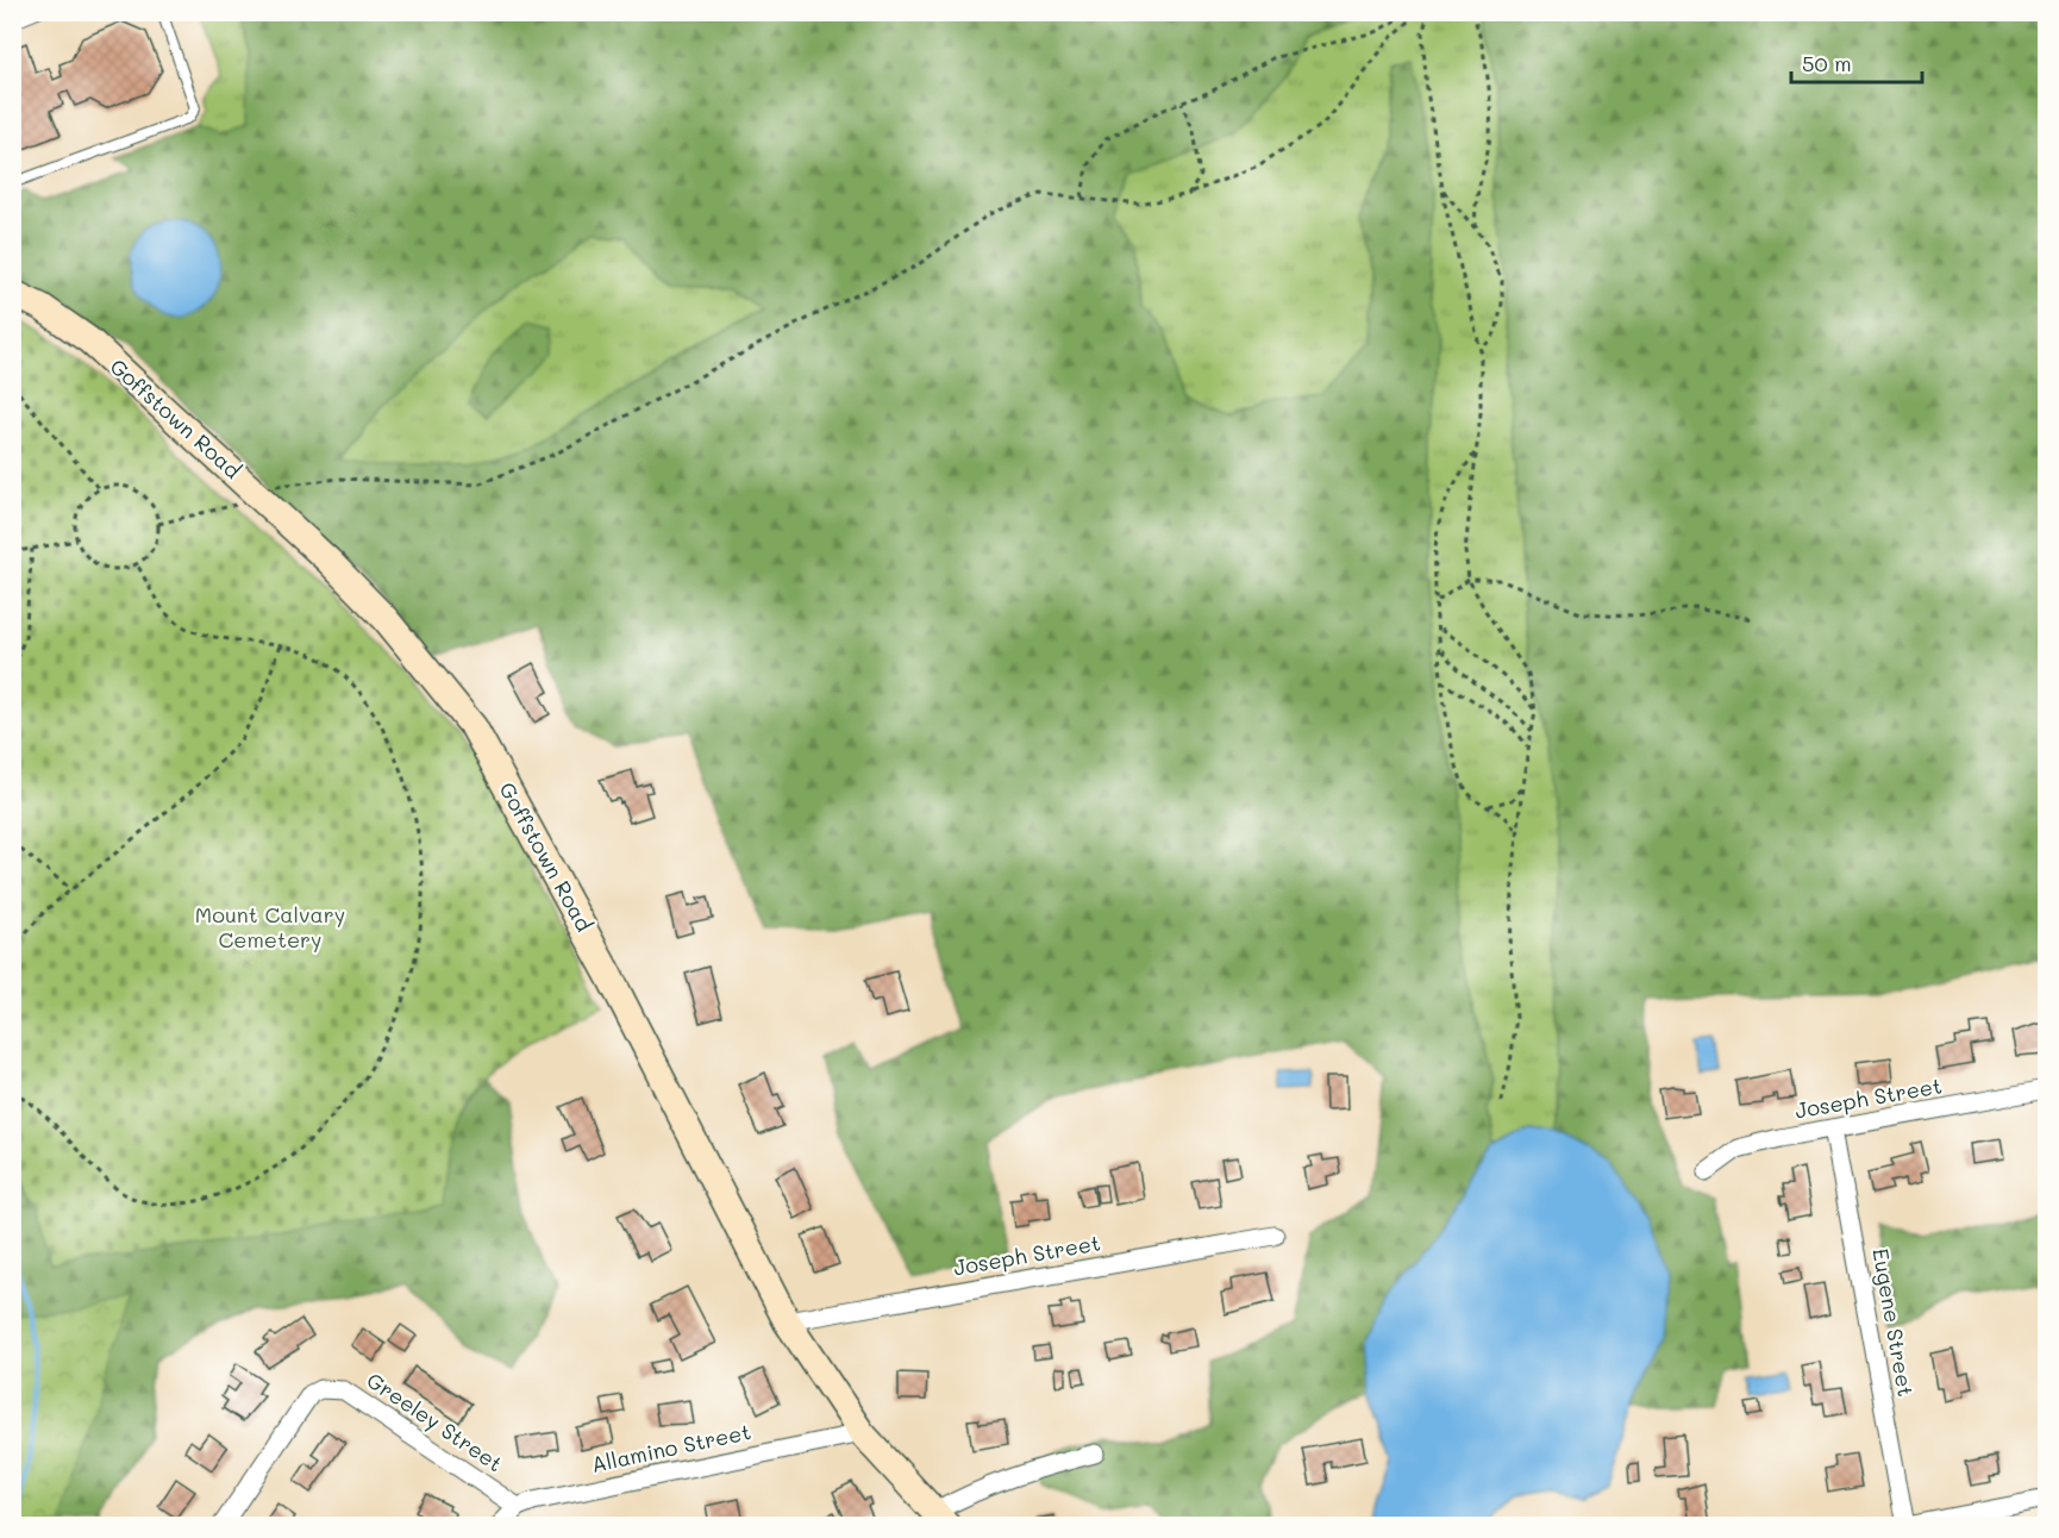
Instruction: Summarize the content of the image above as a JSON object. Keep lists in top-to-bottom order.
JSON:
{
  "streets": {
    "main road": ["Goffstown Road"],
    "street": [
      "Joseph Street",
      "Eugene Street",
      "Greeley Street",
      "Allamino Street"
    ]
  },
  "crossings": [
    ["Goffstown Road", "Joseph Street"],
    ["Goffstown Road", "Allamino Street"],
    ["Joseph Street", "Eugene Street"],
    ["Greeley Street", "Allamino Street"]
  ],
  "parks": ["Mount Calvary Cemetery"],
  "scale_bar": "50 m"
}
